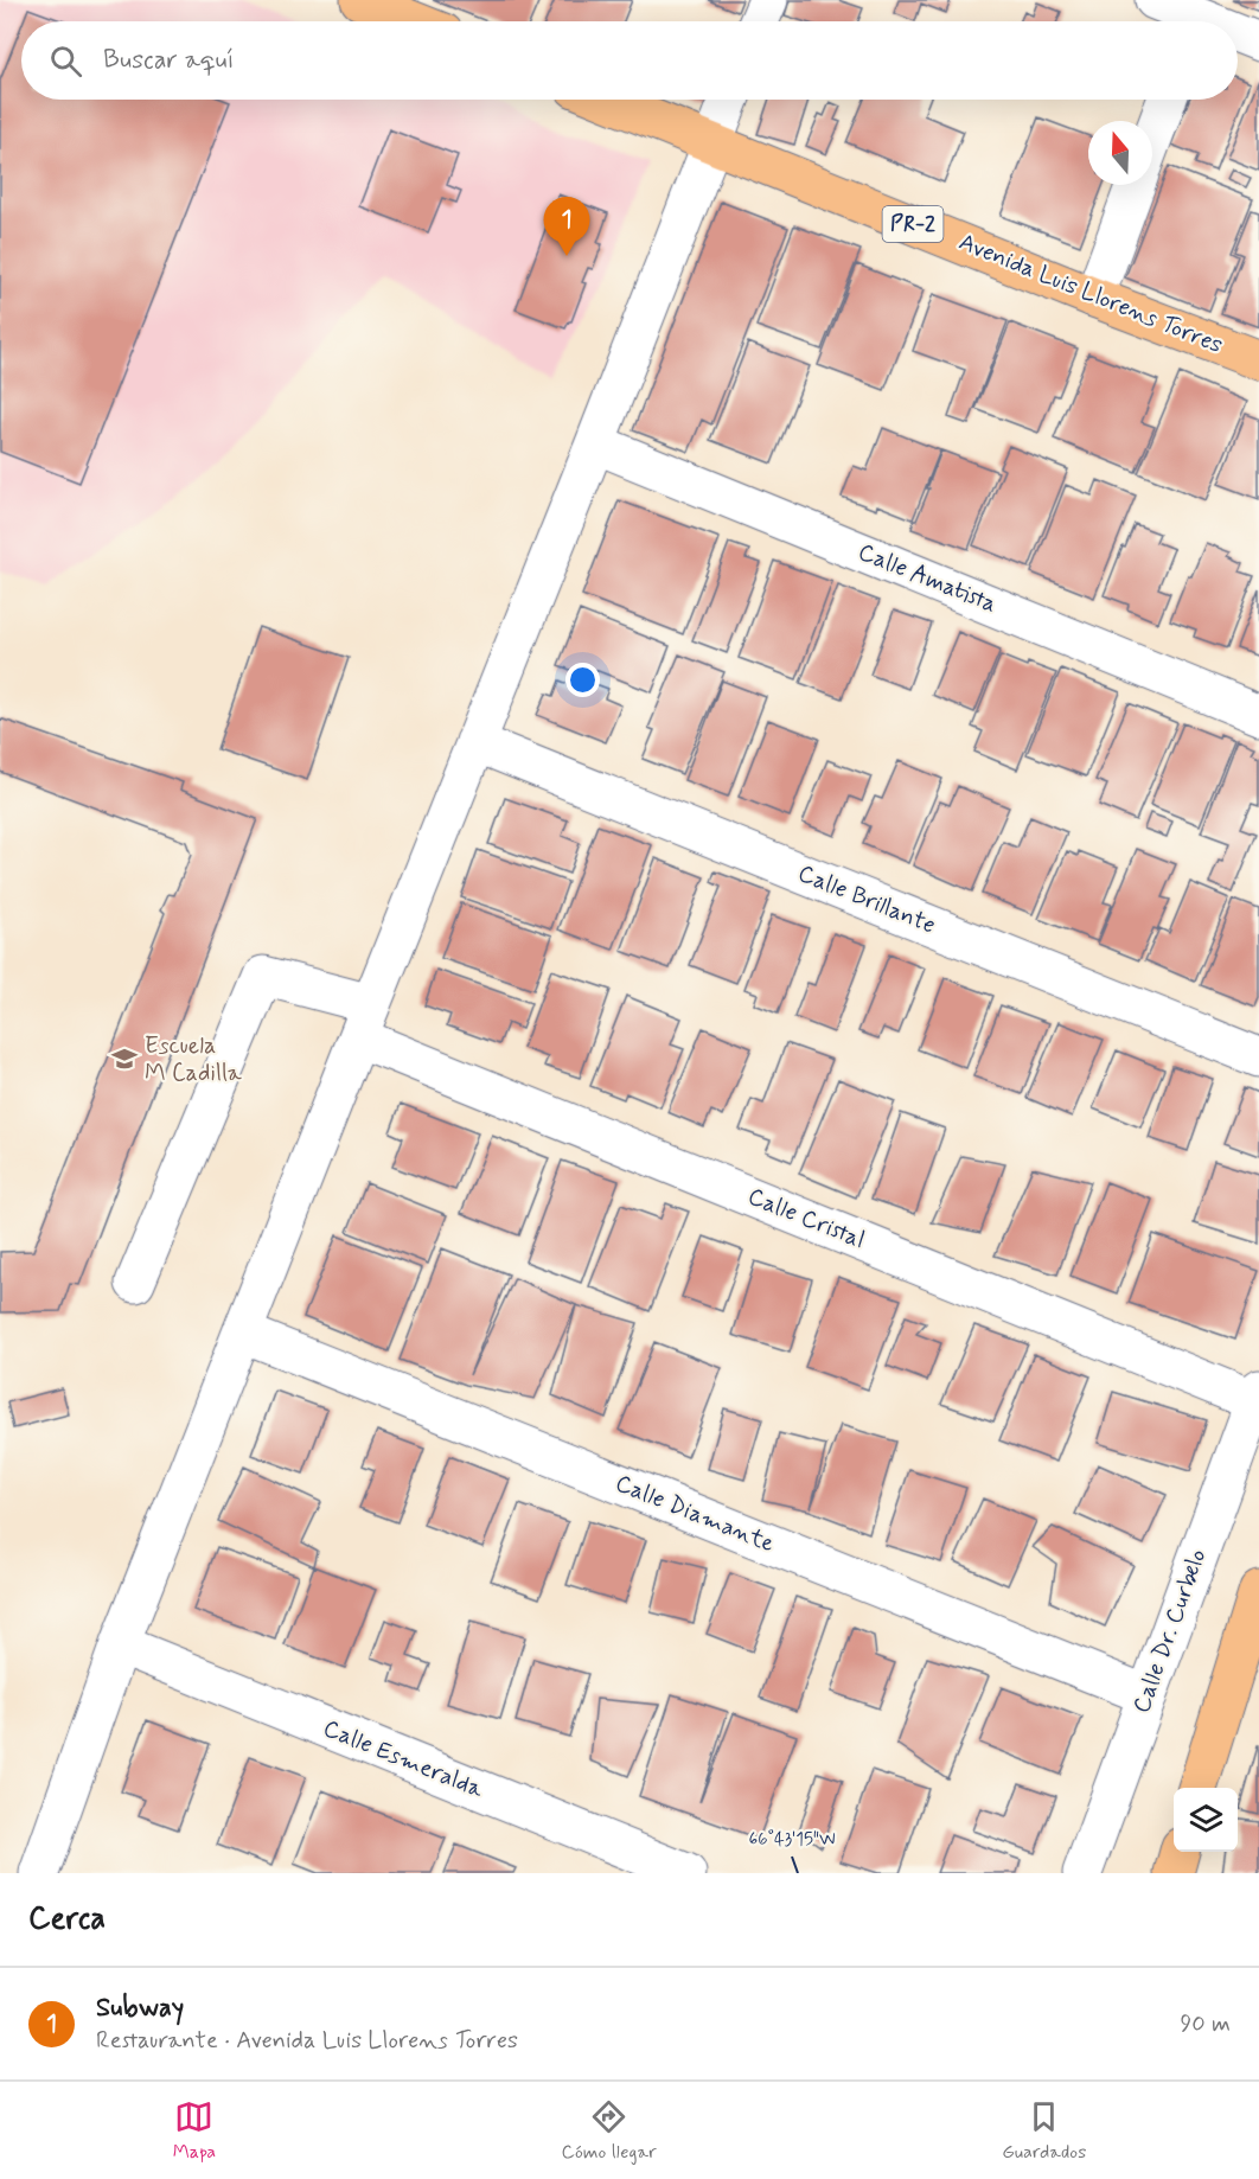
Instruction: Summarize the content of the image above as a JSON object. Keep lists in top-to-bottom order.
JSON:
{
  "streets": {
    "main road": ["PR-2", "Avenida Luis Llorens Torres"],
    "street": [
      "Calle Amatista",
      "Calle Brillante",
      "Calle Cristal",
      "Calle Diamante",
      "Calle Dr. Curbelo",
      "Calle Esmeralda"
    ]
  },
  "crossings": [
    ["Calle Cristal", "Calle Dr. Curbelo"],
    ["Calle Diamante", "Calle Dr. Curbelo"]
  ],
  "places": {
    "school or university": ["Escuela M Cadilla"]
  },
  "north": "top",
  "page": {
    "search": "Buscar aquí",
    "pins": "1",
    "heading": "Cerca",
    "list": [
      {
        "mark": "1",
        "name": "Subway",
        "note": "Restaurante · Avenida Luis Llorens Torres",
        "value": "90 m"
      }
    ],
    "nav": ["Mapa", "Cómo llegar", "Guardados"]
  },
  "coordinates": ["66°43'15\"W"]
}
